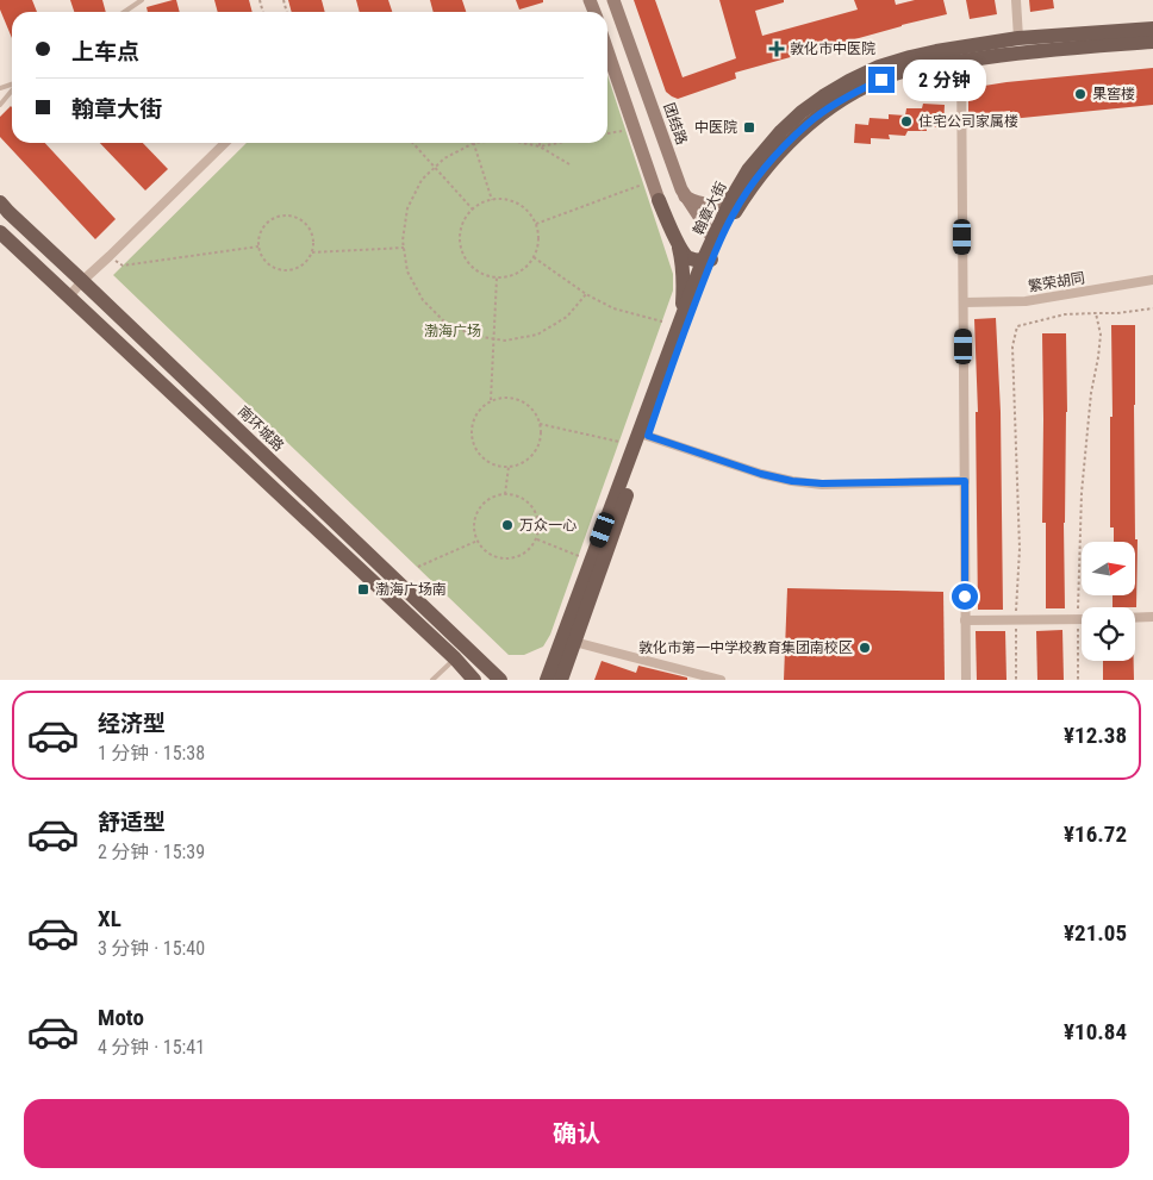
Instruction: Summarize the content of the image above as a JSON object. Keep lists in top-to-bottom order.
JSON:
{
  "streets": {
    "main road": ["团结路", "翰章大街", "南环城路"],
    "street": ["繁荣胡同"]
  },
  "crossings": [
    ["团结路", "翰章大街"]
  ],
  "parks": ["渤海广场"],
  "places": {
    "health": ["敦化市中医院"],
    "other": [
      "果窖楼",
      "住宅公司家属楼",
      "万众一心",
      "敦化市第一中学校教育集团南校区"
    ],
    "transit": ["中医院", "渤海广场南"]
  },
  "north": "right",
  "page": {
    "banner": ["上车点", "翰章大街"],
    "bubble": "2 分钟",
    "list": [
      {
        "name": "经济型",
        "note": "1 分钟 · 15:38",
        "value": "¥12.38"
      },
      {
        "name": "舒适型",
        "note": "2 分钟 · 15:39",
        "value": "¥16.72"
      },
      {
        "name": "XL",
        "note": "3 分钟 · 15:40",
        "value": "¥21.05"
      },
      {
        "name": "Moto",
        "note": "4 分钟 · 15:41",
        "value": "¥10.84"
      }
    ],
    "buttons": "确认"
  }
}
